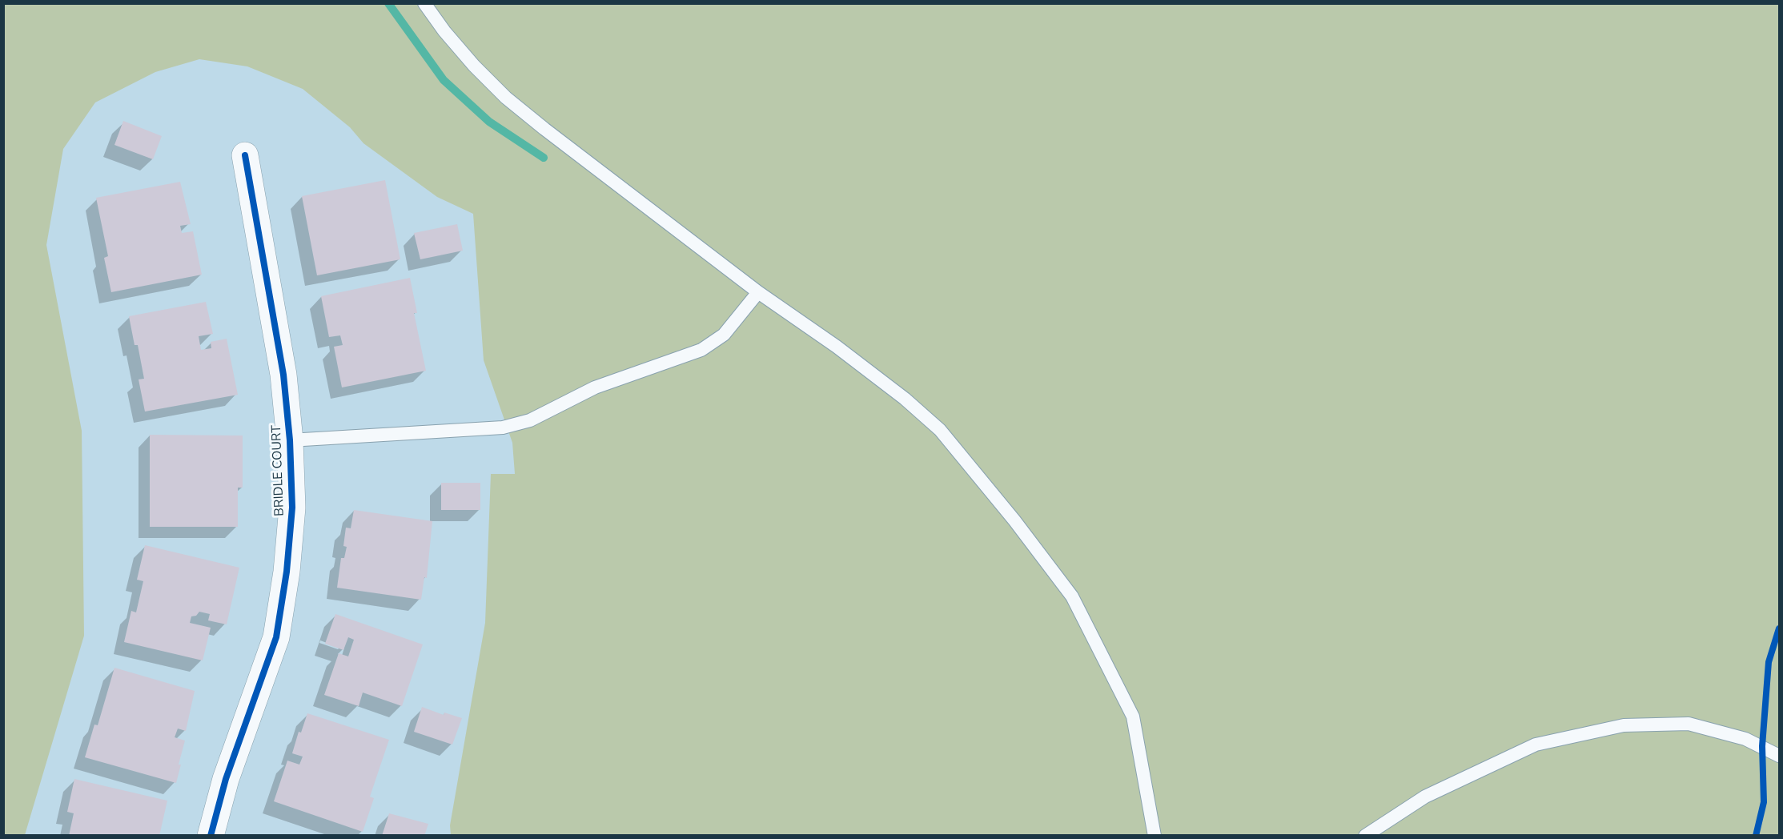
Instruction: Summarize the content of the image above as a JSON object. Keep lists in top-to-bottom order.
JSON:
{
  "streets": {
    "street": ["BRIDLE COURT"]
  }
}
